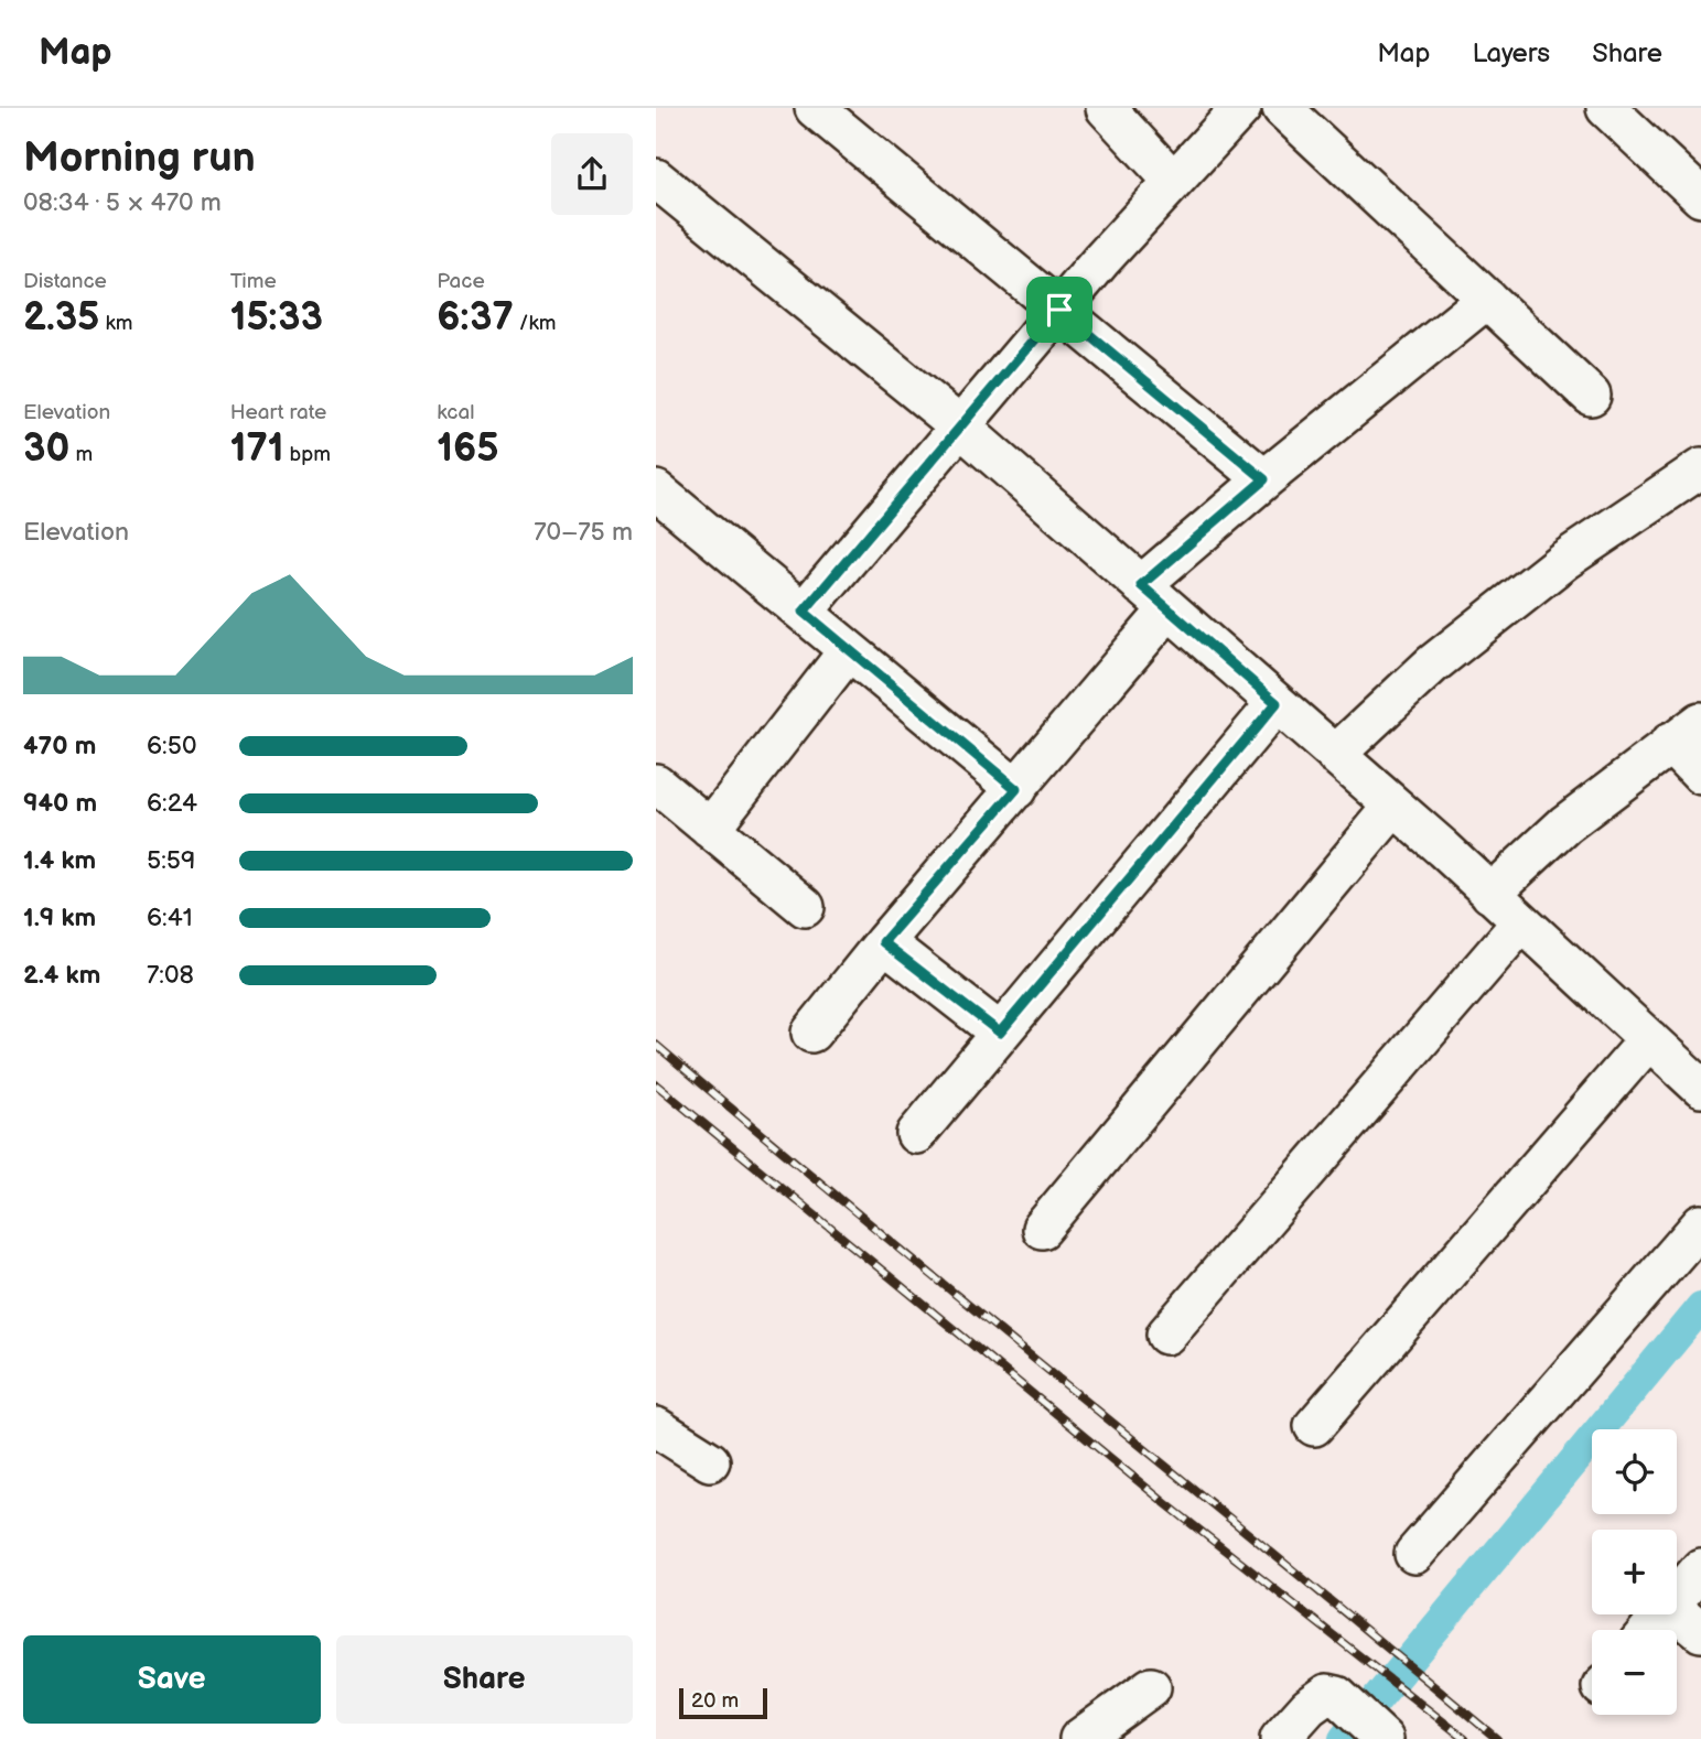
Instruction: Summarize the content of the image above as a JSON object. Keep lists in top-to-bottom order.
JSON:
{
  "scale_bar": "20 m",
  "page": {
    "header": "Map",
    "nav": ["Map", "Layers", "Share"],
    "heading": ["Morning run", "08:34 · 5 × 470 m"],
    "stats": [
      ["Distance", "2.35 km"],
      ["Time", "15:33"],
      ["Pace", "6:37 /km"],
      ["Elevation", "30 m"],
      ["Heart rate", "171 bpm"],
      ["kcal", "165"]
    ],
    "chart": ["Elevation", "70–75 m"],
    "list": [
      {
        "name": "470 m",
        "note": "6:50"
      },
      {
        "name": "940 m",
        "note": "6:24"
      },
      {
        "name": "1.4 km",
        "note": "5:59"
      },
      {
        "name": "1.9 km",
        "note": "6:41"
      },
      {
        "name": "2.4 km",
        "note": "7:08"
      }
    ],
    "map_buttons": ["+", "−"],
    "buttons": ["Save", "Share"],
    "scale": "20 m"
  }
}
